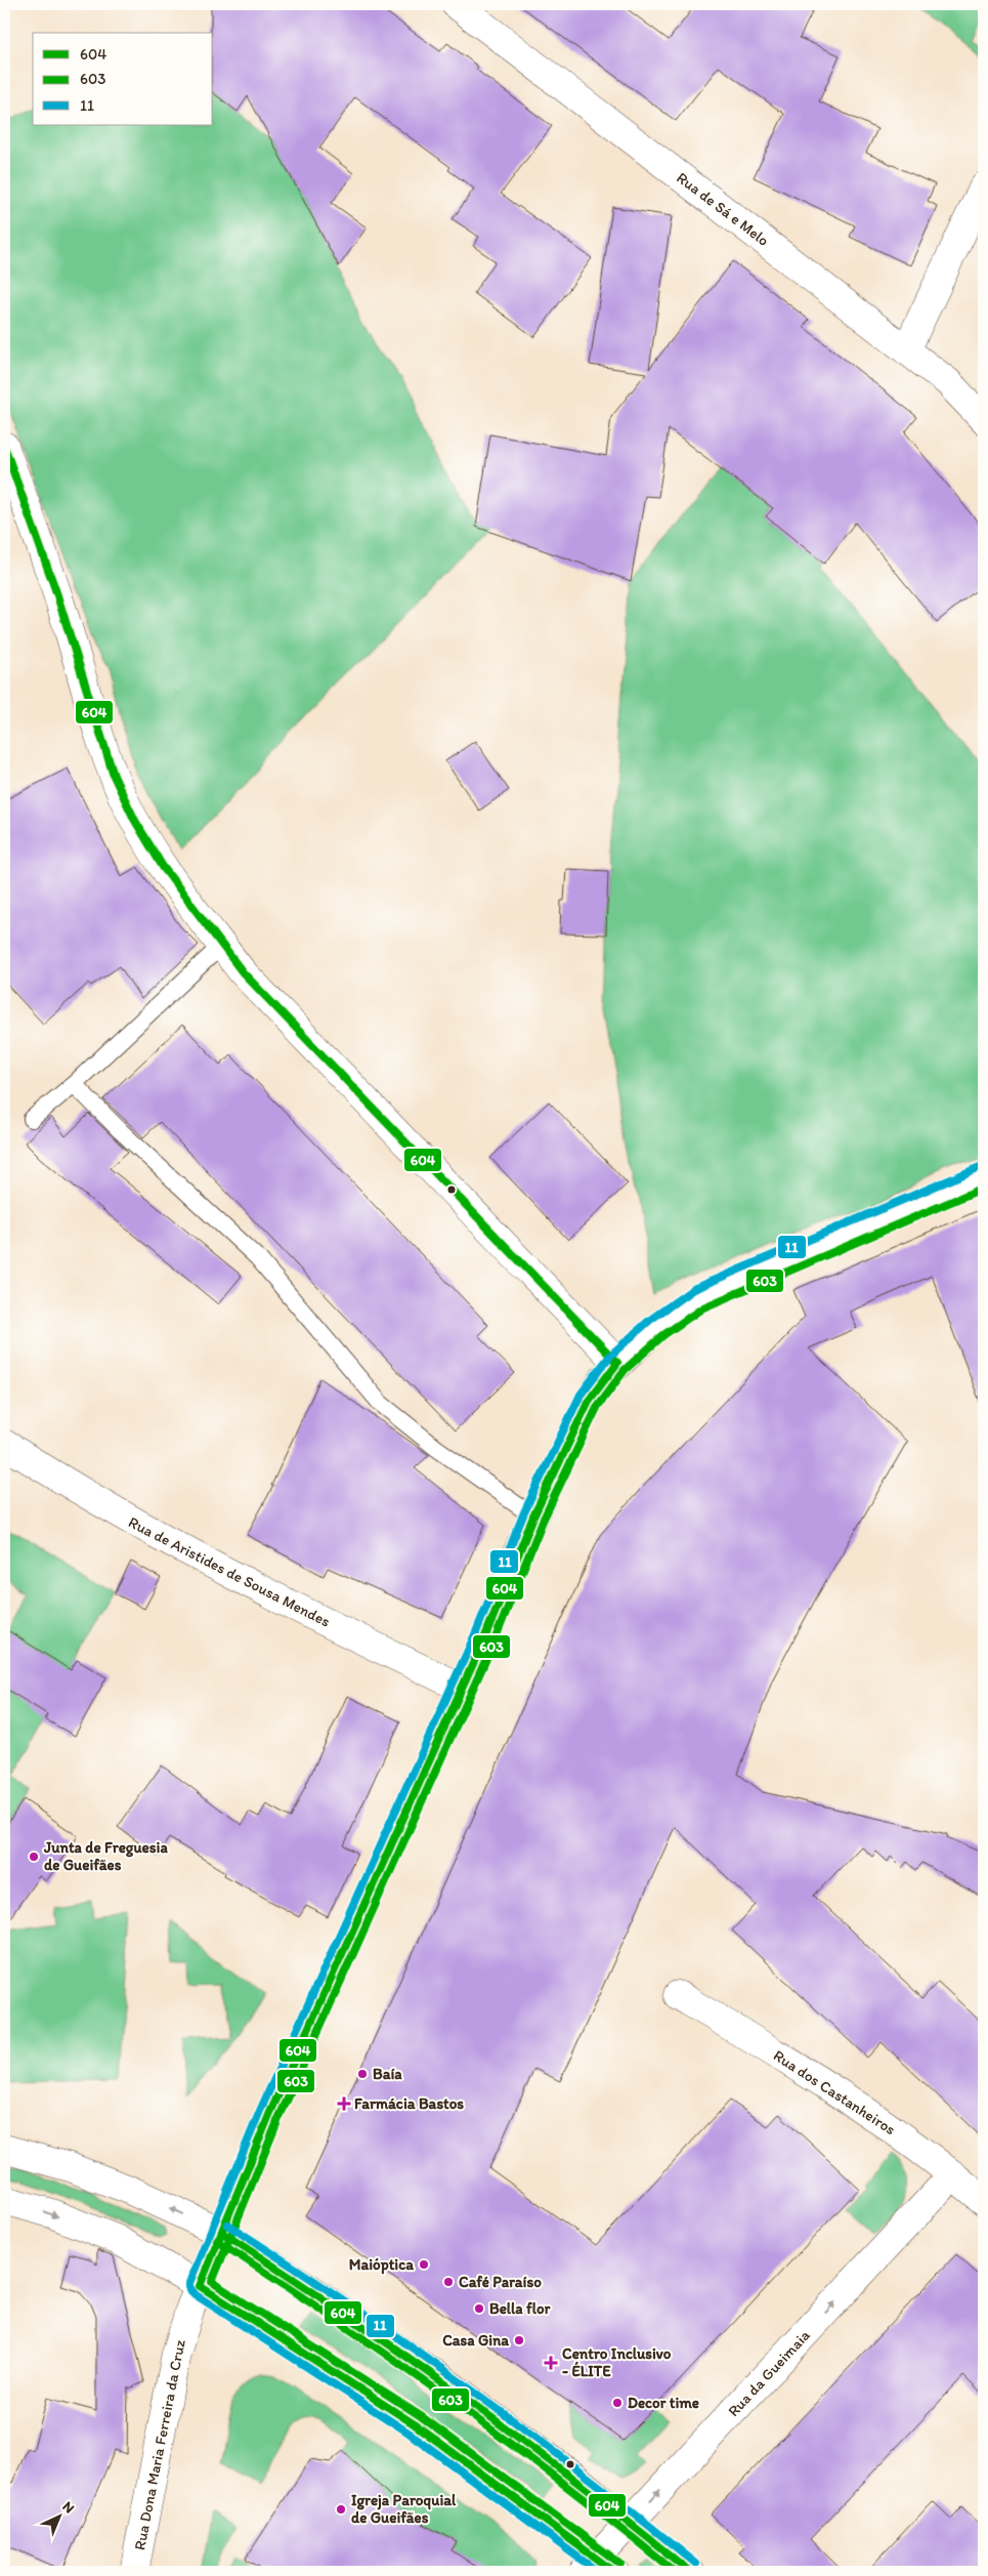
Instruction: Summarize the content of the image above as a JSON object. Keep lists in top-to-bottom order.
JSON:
{
  "streets": {
    "street": [
      "Rua de Sá e Melo",
      "Rua de Aristides de Sousa Mendes",
      "Rua dos Castanheiros",
      "Rua da Gueimaia",
      "Rua Dona Maria Ferreira da Cruz"
    ]
  },
  "crossings": [
    ["Rua de Aristides de Sousa Mendes", "Rua Dona Maria Ferreira da Cruz"],
    ["Rua dos Castanheiros", "Rua da Gueimaia"]
  ],
  "one_way": ["Rua da Gueimaia"],
  "places": {
    "other": [
      "Junta de Freguesia de Gueifães",
      "Baía",
      "Maióptica",
      "Café Paraíso",
      "Bella flor",
      "Casa Gina",
      "Decor time",
      "Igreja Paroquial de Gueifães"
    ],
    "health": ["Farmácia Bastos", "Centro Inclusivo - ÉLITE"]
  },
  "lines": ["transit line 604", "transit line 11", "transit line 603"],
  "legend": ["604", "603", "11"],
  "north": "top right"
}
